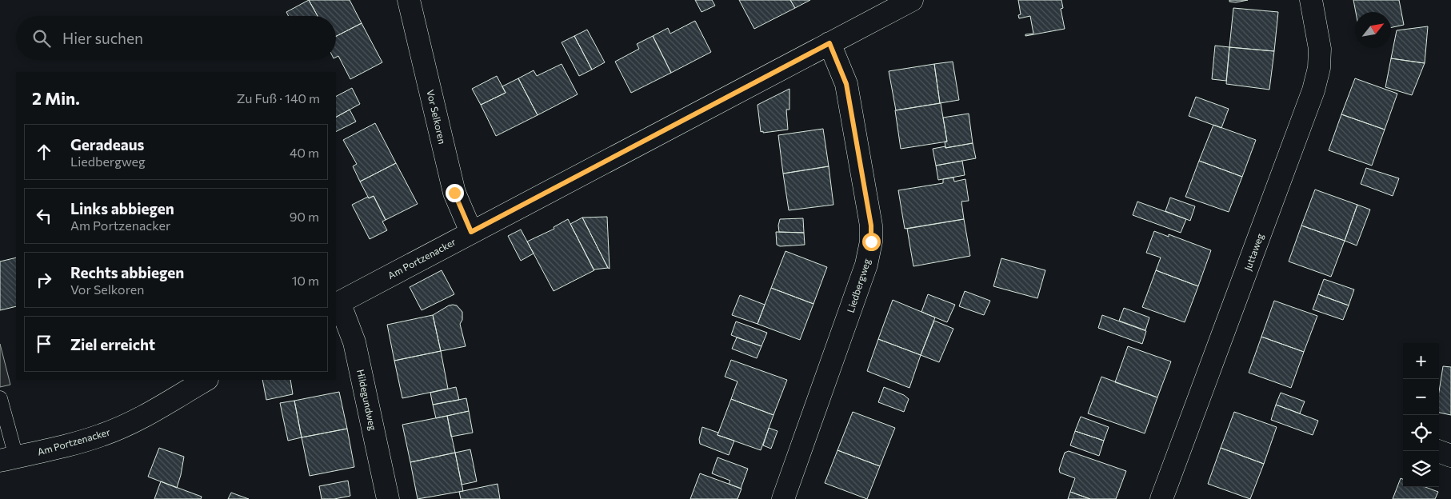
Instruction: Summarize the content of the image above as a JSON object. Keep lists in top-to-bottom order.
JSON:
{
  "streets": {
    "street": [
      "Vor Selkoren",
      "Juttaweg",
      "Am Portzenacker",
      "Liedbergweg",
      "Hildegundweg"
    ]
  },
  "crossings": [
    ["Vor Selkoren", "Am Portzenacker"],
    ["Am Portzenacker", "Liedbergweg"],
    ["Am Portzenacker", "Hildegundweg"]
  ],
  "north": "top right",
  "page": {
    "search": "Hier suchen",
    "heading": ["2 Min.", "Zu Fuß · 140 m"],
    "list": [
      ["Geradeaus", "Liedbergweg", "40 m"],
      ["Links abbiegen", "Am Portzenacker", "90 m"],
      ["Rechts abbiegen", "Vor Selkoren", "10 m"],
      "Ziel erreicht"
    ],
    "map_buttons": ["+", "−"]
  }
}
